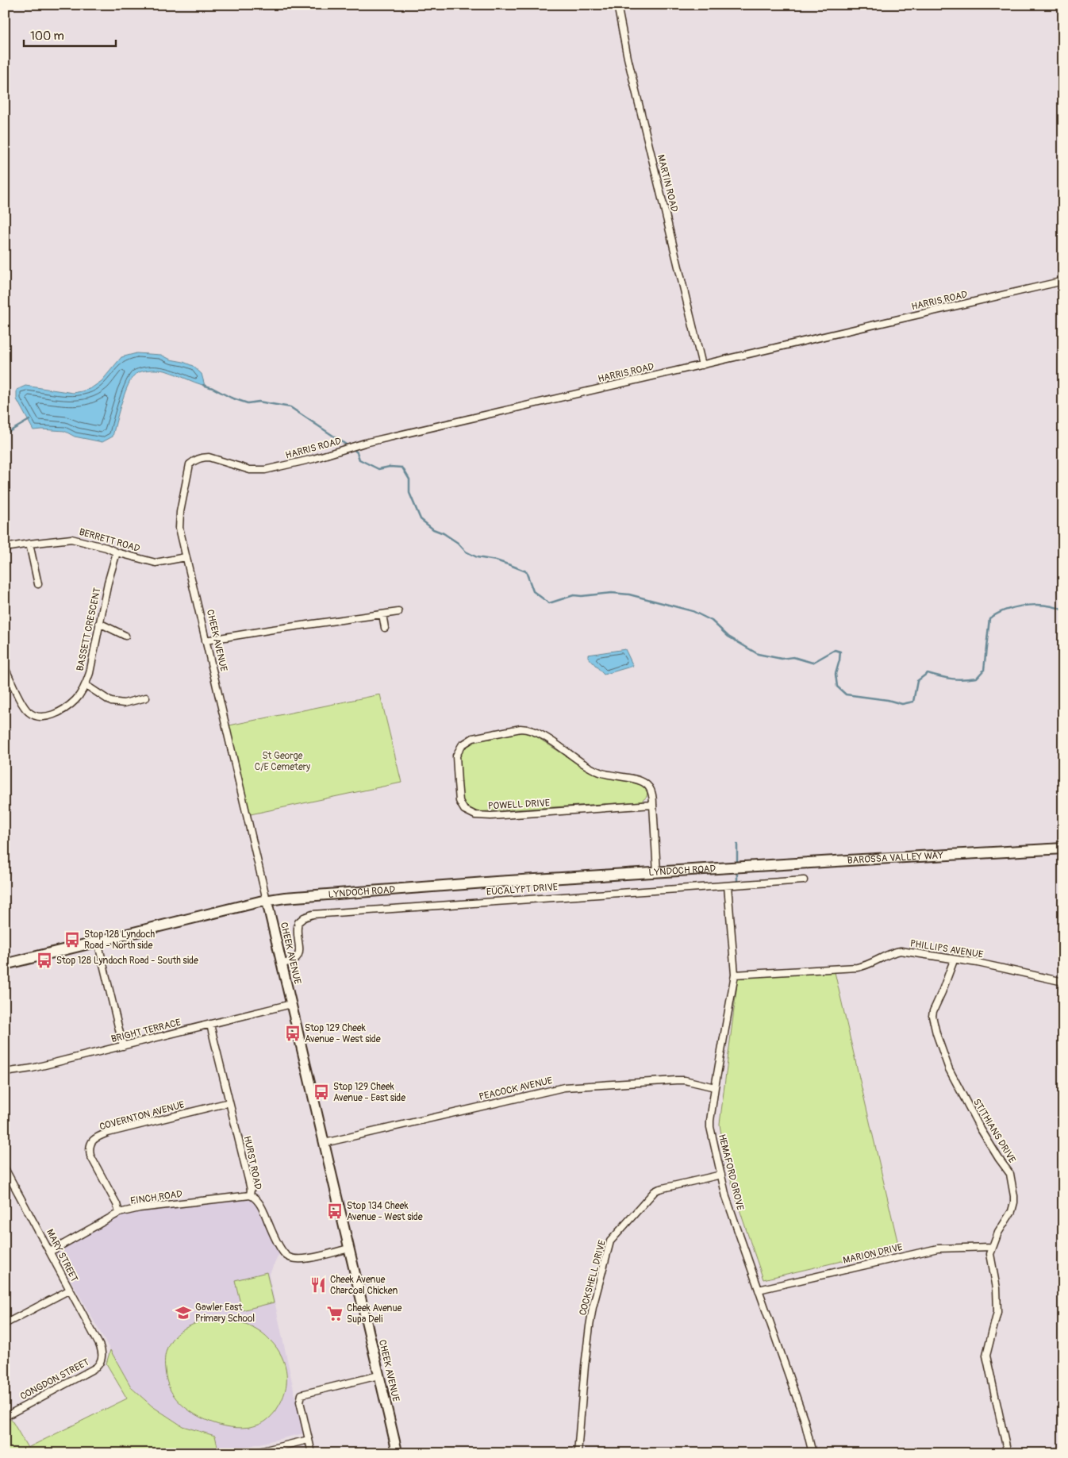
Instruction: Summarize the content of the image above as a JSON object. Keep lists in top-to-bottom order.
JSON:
{
  "streets": {
    "main road": ["BAROSSA VALLEY WAY", "LYNDOCH ROAD"],
    "street": [
      "MARTIN ROAD",
      "HARRIS ROAD",
      "BERRETT ROAD",
      "BASSETT CRESCENT",
      "CHEEK AVENUE",
      "POWELL DRIVE",
      "EUCALYPT DRIVE",
      "PHILLIPS AVENUE",
      "BRIGHT TERRACE",
      "PEACOCK AVENUE",
      "COVERNTON AVENUE",
      "STITHIANS DRIVE",
      "HURST ROAD",
      "HEMAFORD GROVE",
      "FINCH ROAD",
      "MARION DRIVE",
      "MARY STREET",
      "COCKSHELL DRIVE",
      "CONGDON STREET"
    ]
  },
  "crossings": [
    ["MARTIN ROAD", "HARRIS ROAD"],
    ["HARRIS ROAD", "CHEEK AVENUE"],
    ["BERRETT ROAD", "BASSETT CRESCENT"],
    ["BERRETT ROAD", "CHEEK AVENUE"],
    ["CHEEK AVENUE", "LYNDOCH ROAD"],
    ["CHEEK AVENUE", "EUCALYPT DRIVE"],
    ["CHEEK AVENUE", "BRIGHT TERRACE"],
    ["CHEEK AVENUE", "PEACOCK AVENUE"],
    ["CHEEK AVENUE", "HURST ROAD"],
    ["POWELL DRIVE", "LYNDOCH ROAD"],
    ["BAROSSA VALLEY WAY", "LYNDOCH ROAD"],
    ["EUCALYPT DRIVE", "HEMAFORD GROVE"],
    ["PHILLIPS AVENUE", "STITHIANS DRIVE"],
    ["PHILLIPS AVENUE", "HEMAFORD GROVE"],
    ["BRIGHT TERRACE", "HURST ROAD"],
    ["PEACOCK AVENUE", "HEMAFORD GROVE"],
    ["COVERNTON AVENUE", "HURST ROAD"],
    ["COVERNTON AVENUE", "FINCH ROAD"],
    ["STITHIANS DRIVE", "MARION DRIVE"],
    ["HURST ROAD", "FINCH ROAD"],
    ["HEMAFORD GROVE", "MARION DRIVE"],
    ["HEMAFORD GROVE", "COCKSHELL DRIVE"],
    ["FINCH ROAD", "MARY STREET"],
    ["MARY STREET", "CONGDON STREET"]
  ],
  "parks": ["St George C/E Cemetery"],
  "places": {
    "bus stop": [
      "Stop 128 Lyndoch Road - North side",
      "Stop 128 Lyndoch Road - South side",
      "Stop 129 Cheek Avenue - West side",
      "Stop 129 Cheek Avenue - East side",
      "Stop 134 Cheek Avenue - West side"
    ],
    "restaurant": ["Cheek Avenue Charcoal Chicken"],
    "school or university": ["Gawler East Primary School"],
    "supermarket": ["Cheek Avenue Supa Deli"]
  },
  "scale_bar": "100 m"
}
